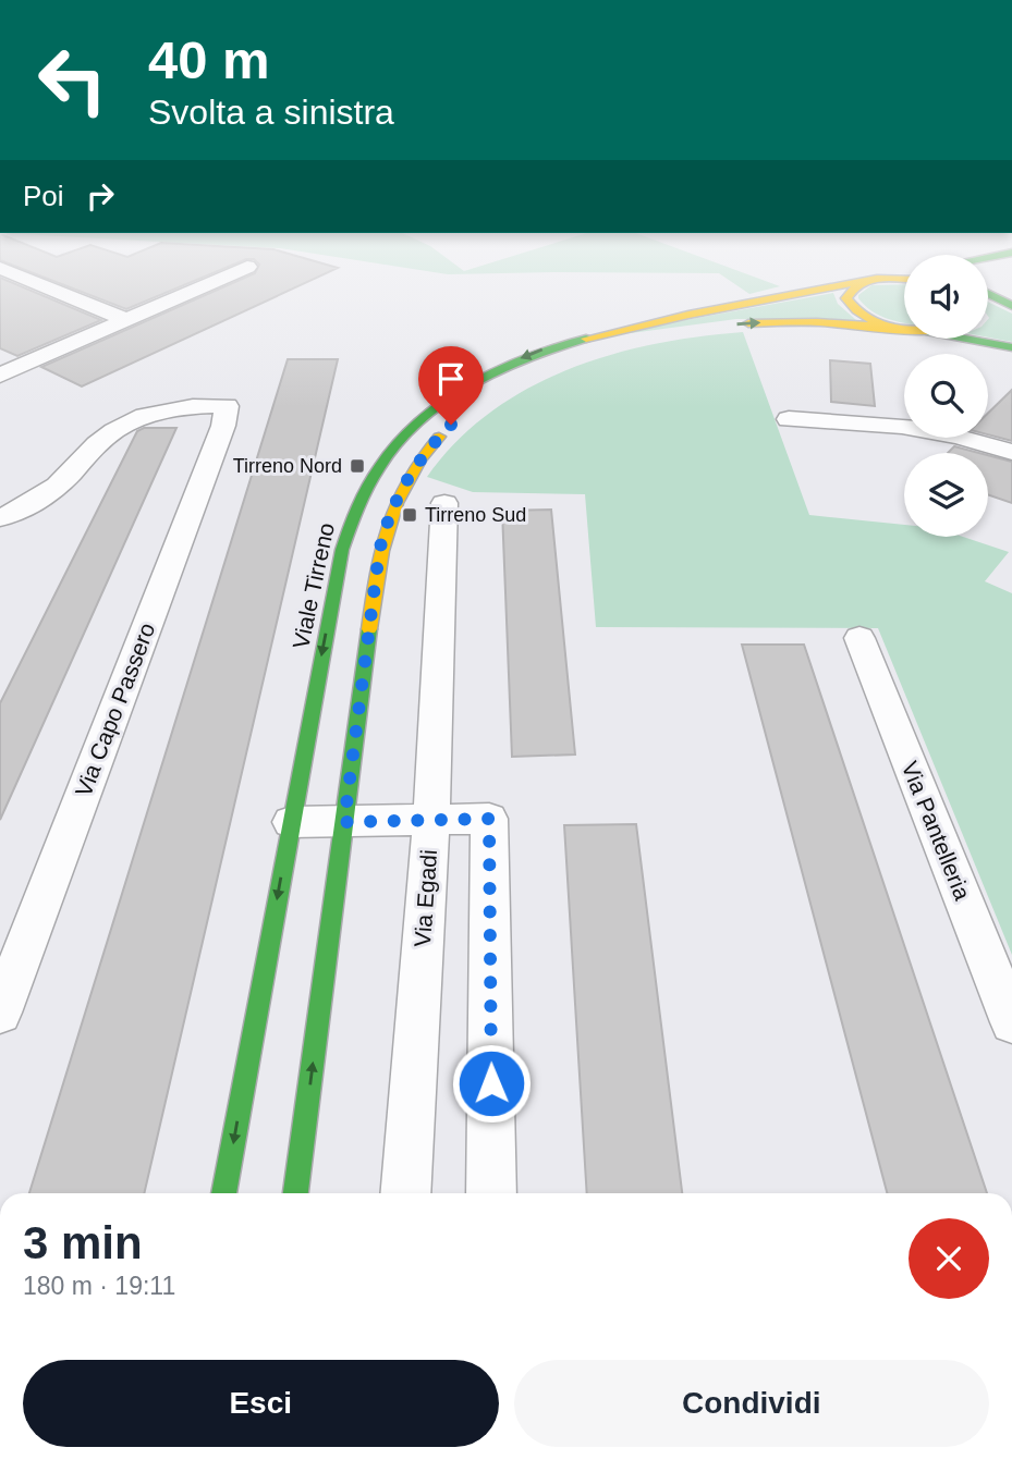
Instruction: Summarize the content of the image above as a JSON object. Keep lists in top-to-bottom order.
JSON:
{
  "streets": {
    "street": [
      "Viale Tirreno",
      "Via Capo Passero",
      "Via Pantelleria",
      "Via Egadi"
    ]
  },
  "places": {
    "transit": ["Tirreno Nord", "Tirreno Sud"]
  },
  "page": {
    "turn": ["40 m", "Svolta a sinistra"],
    "then": "Poi",
    "heading": ["3 min", "180 m · 19:11"],
    "buttons": ["Esci", "Condividi"]
  }
}
